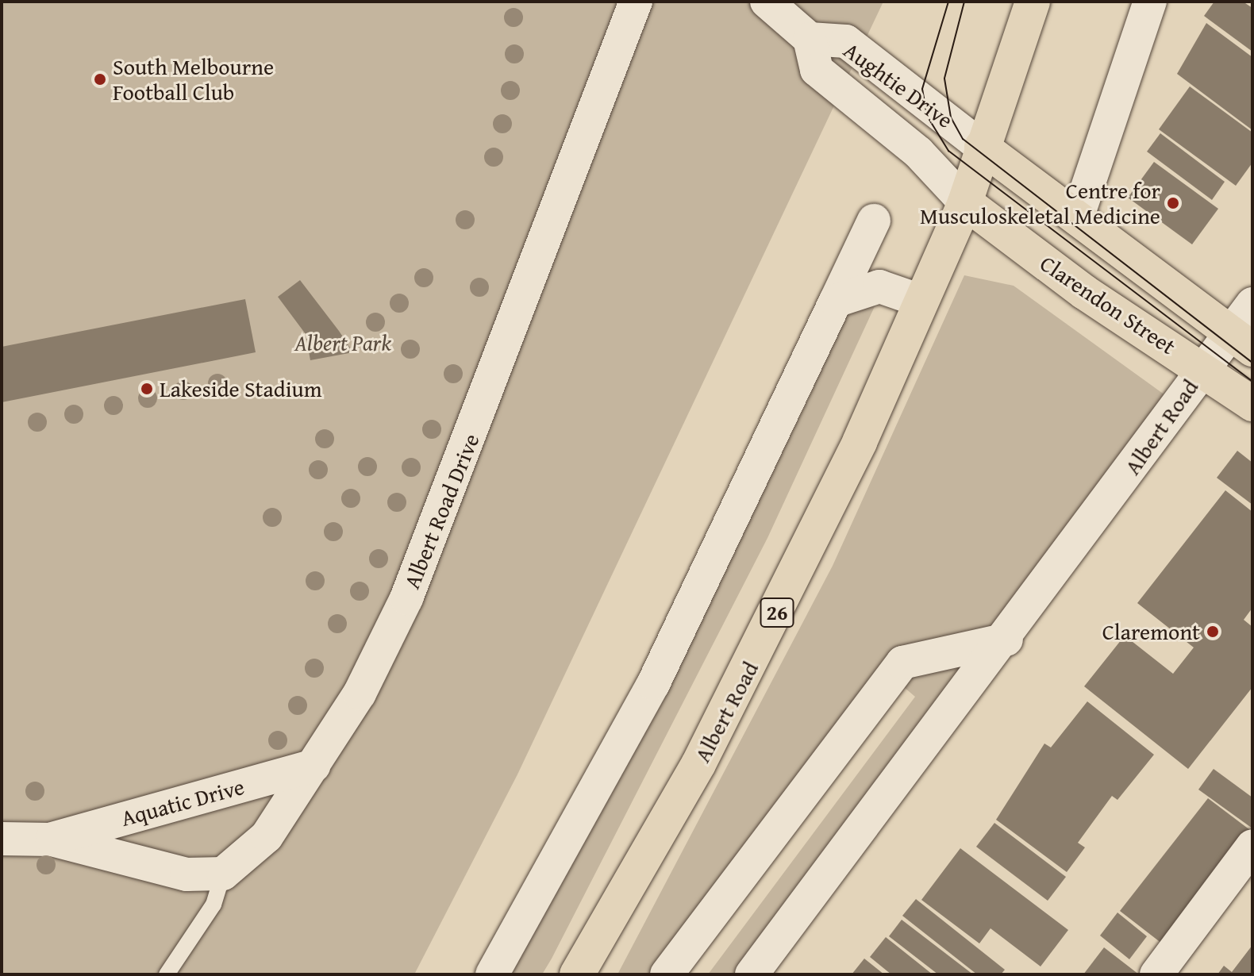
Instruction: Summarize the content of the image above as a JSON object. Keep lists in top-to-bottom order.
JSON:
{
  "streets": {
    "main road": ["Clarendon Street", "Albert Road", "26"],
    "street": ["Aughtie Drive", "Albert Road Drive", "Aquatic Drive"]
  },
  "crossings": [
    ["Aughtie Drive", "Clarendon Street"],
    ["Aughtie Drive", "Albert Road"],
    ["Clarendon Street", "Albert Road"],
    ["Albert Road Drive", "Aquatic Drive"]
  ],
  "parks": ["Albert Park"],
  "places": [
    "South Melbourne Football Club",
    "Centre for Musculoskeletal Medicine",
    "Lakeside Stadium",
    "Claremont"
  ]
}
